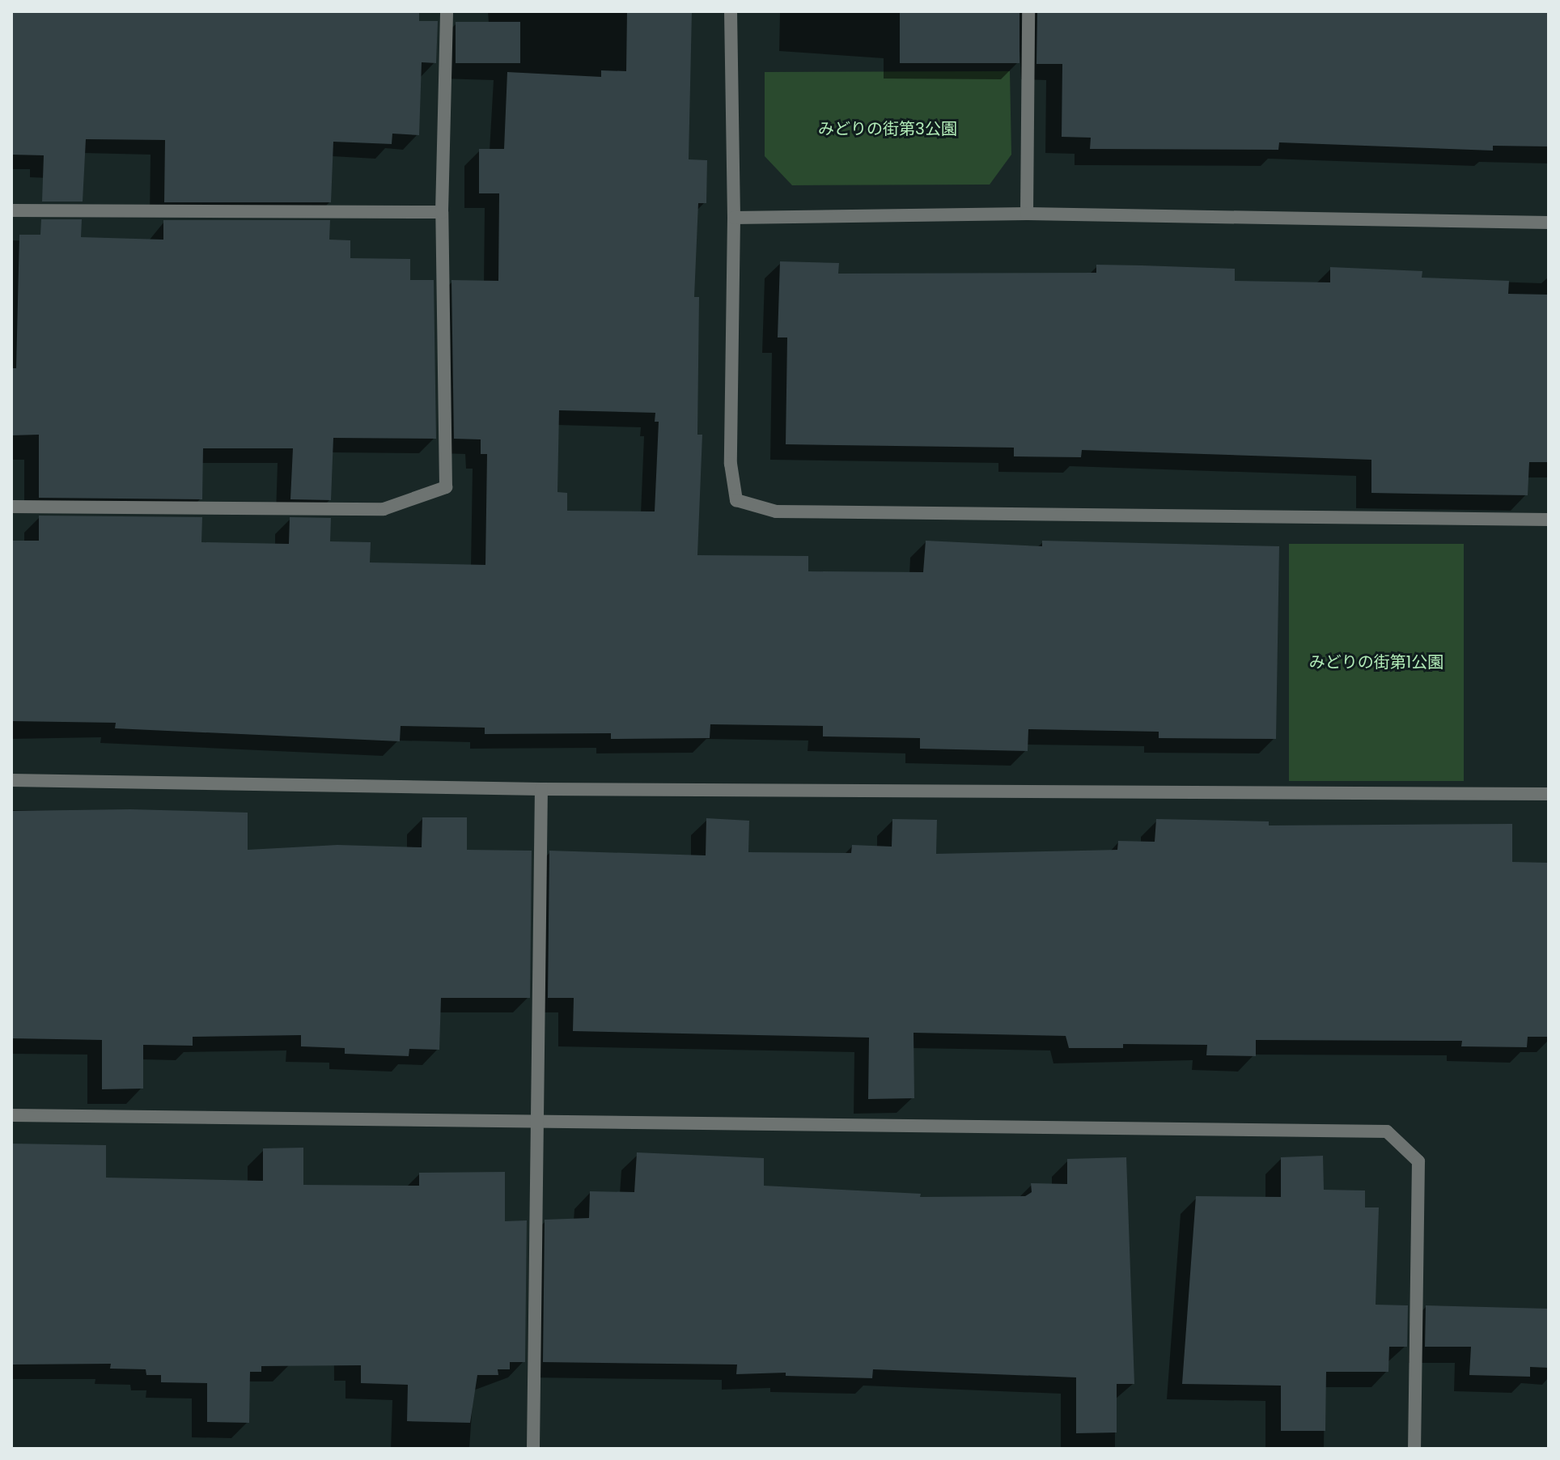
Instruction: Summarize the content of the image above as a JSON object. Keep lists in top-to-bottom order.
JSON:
{
  "parks": ["みどりの街第3公園", "みどりの街第1公園"]
}
